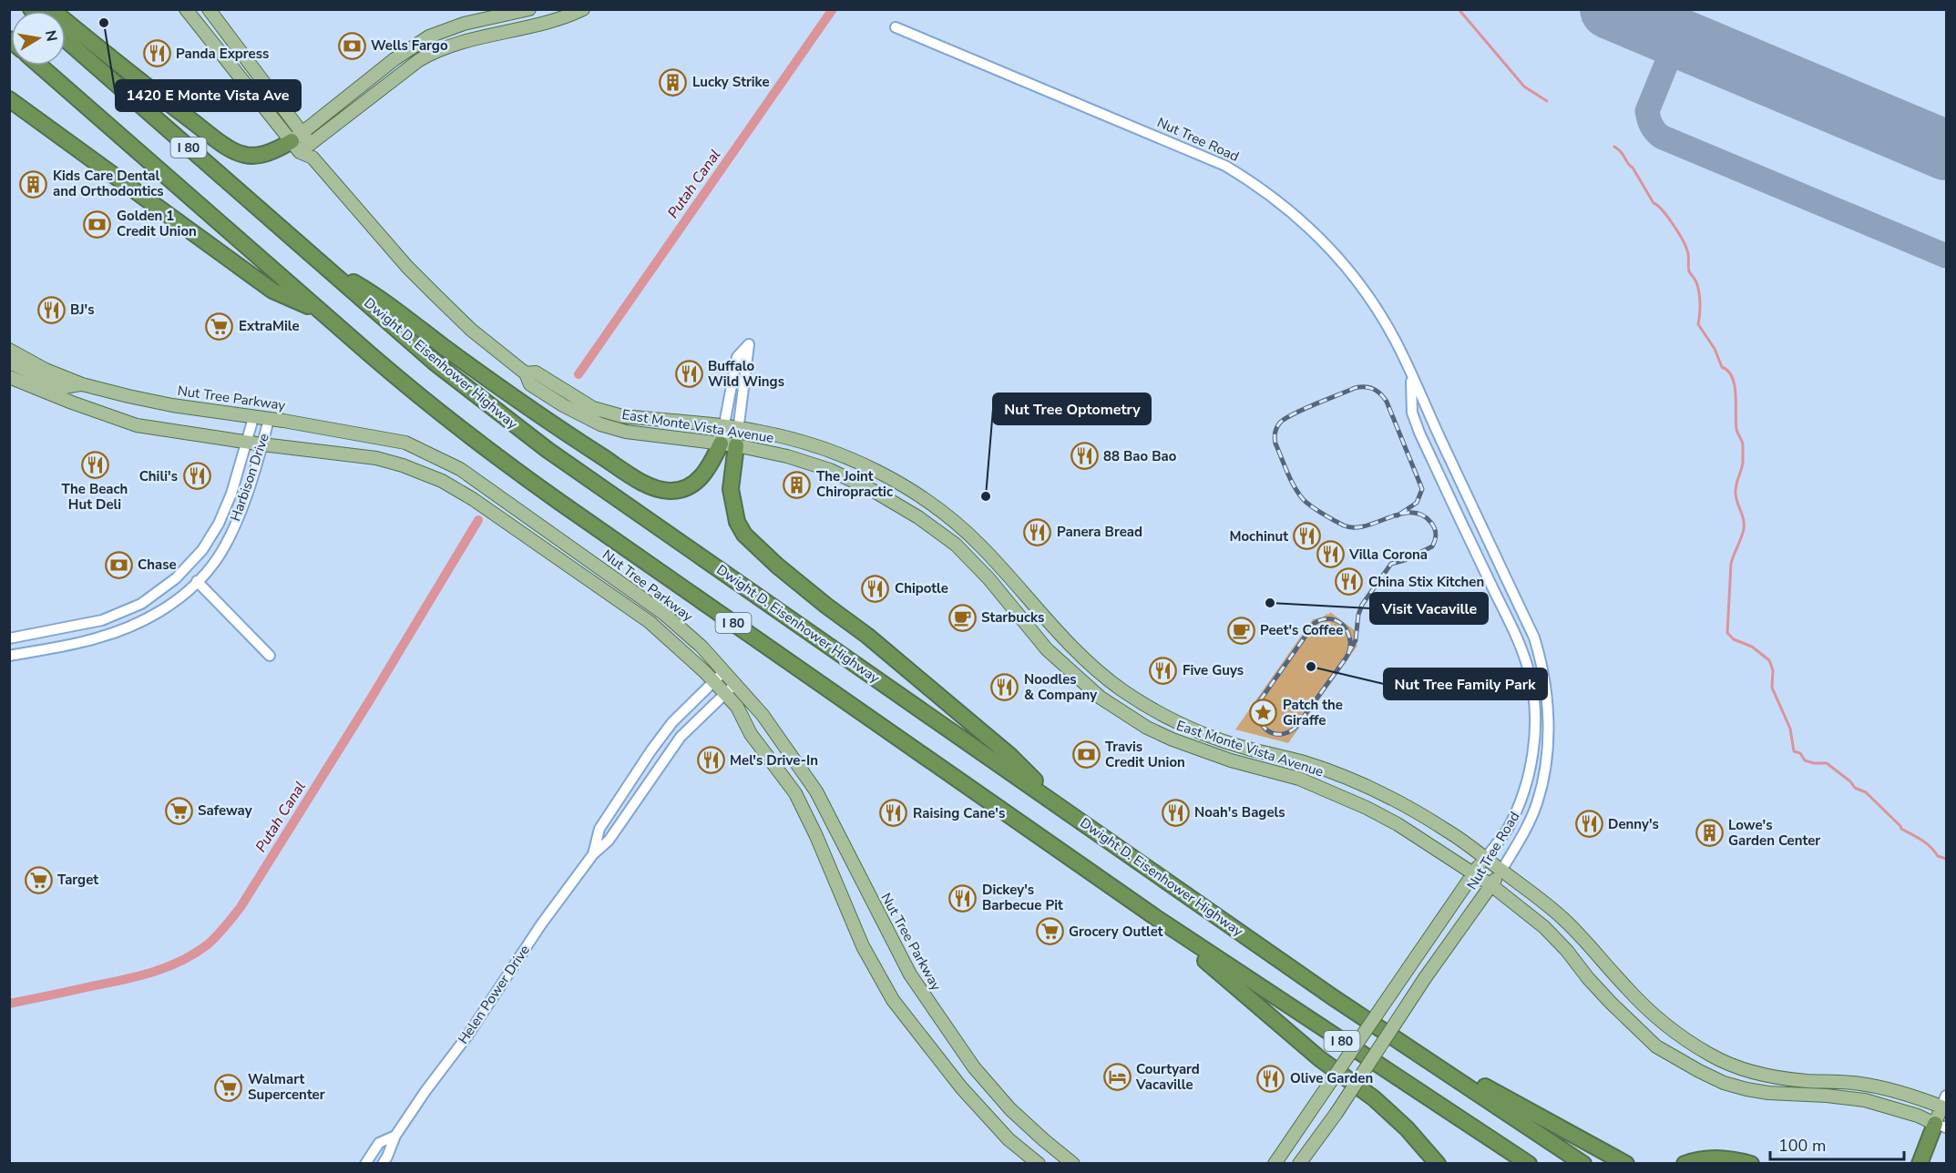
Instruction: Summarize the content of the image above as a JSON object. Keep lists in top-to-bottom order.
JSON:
{
  "streets": {
    "highway": ["I 80", "Dwight D. Eisenhower Highway"],
    "main road": ["Nut Tree Road", "Nut Tree Parkway", "East Monte Vista Avenue"],
    "street": ["Harbison Drive", "Helen Power Drive"]
  },
  "crossings": [
    ["Nut Tree Road", "East Monte Vista Avenue"],
    ["Nut Tree Parkway", "Harbison Drive"],
    ["Nut Tree Parkway", "Helen Power Drive"]
  ],
  "water": ["Putah Canal"],
  "places": {
    "other": [
      "1420 E Monte Vista Ave",
      "Nut Tree Optometry",
      "Visit Vacaville",
      "Nut Tree Family Park"
    ],
    "bank": [
      "Wells Fargo",
      "Golden 1 Credit Union",
      "Chase",
      "Travis Credit Union"
    ],
    "restaurant": [
      "Panda Express",
      "BJ's",
      "Buffalo Wild Wings",
      "88 Bao Bao",
      "The Beach Hut Deli",
      "Chili's",
      "Panera Bread",
      "Mochinut",
      "Villa Corona",
      "China Stix Kitchen",
      "Chipotle",
      "Five Guys",
      "Noodles & Company",
      "Mel's Drive-In",
      "Noah's Bagels",
      "Raising Cane's",
      "Denny's",
      "Dickey's Barbecue Pit",
      "Olive Garden"
    ],
    "building": [
      "Lucky Strike",
      "Kids Care Dental and Orthodontics",
      "The Joint Chiropractic",
      "Lowe's Garden Center"
    ],
    "supermarket": [
      "ExtraMile",
      "Safeway",
      "Target",
      "Grocery Outlet",
      "Walmart Supercenter"
    ],
    "cafe": ["Starbucks", "Peet's Coffee"],
    "place": ["Patch the Giraffe"],
    "hotel": ["Courtyard Vacaville"]
  },
  "scale_bar": "100 m",
  "north": "right"
}
